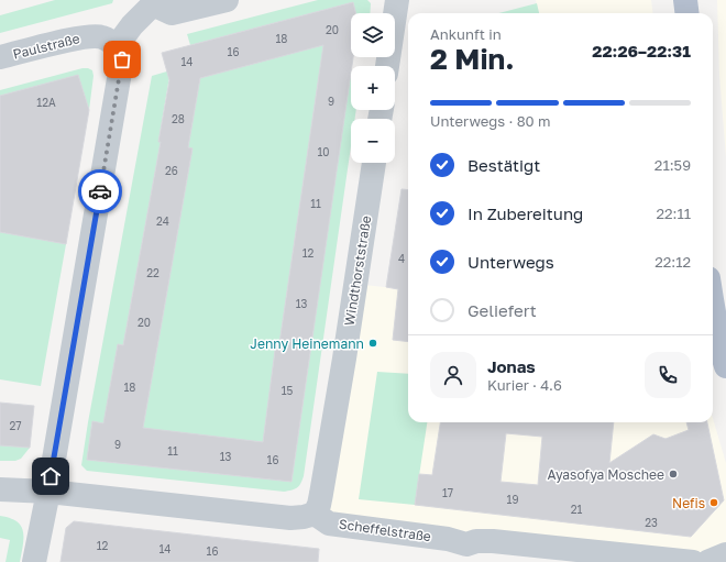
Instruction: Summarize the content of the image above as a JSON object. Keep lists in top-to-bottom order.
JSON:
{
  "streets": {
    "street": ["Paulstraße", "Windthorststraße", "Scheffelstraße"]
  },
  "crossings": [
    ["Windthorststraße", "Scheffelstraße"]
  ],
  "places": ["Jenny Heinemann", "Ayasofya Moschee", "Nefis"],
  "house_numbers": [
    "20",
    "18",
    "16",
    "14",
    "9",
    "12A",
    "28",
    "10",
    "26",
    "11",
    "24",
    "12",
    "4",
    "22",
    "13",
    "20",
    "18",
    "15",
    "27",
    "9",
    "11",
    "13",
    "16",
    "17",
    "19",
    "21",
    "23",
    "12",
    "14",
    "16"
  ],
  "page": {
    "map_buttons": ["+", "−"],
    "heading": ["2 Min.", "Ankunft in", "22:26–22:31"],
    "panel": ["Jonas", "Kurier · 4.6"],
    "bar": "Unterwegs · 80 m",
    "list": [
      ["Bestätigt", "21:59"],
      ["In Zubereitung", "22:11"],
      ["Unterwegs", "22:12"],
      "Geliefert"
    ]
  }
}
